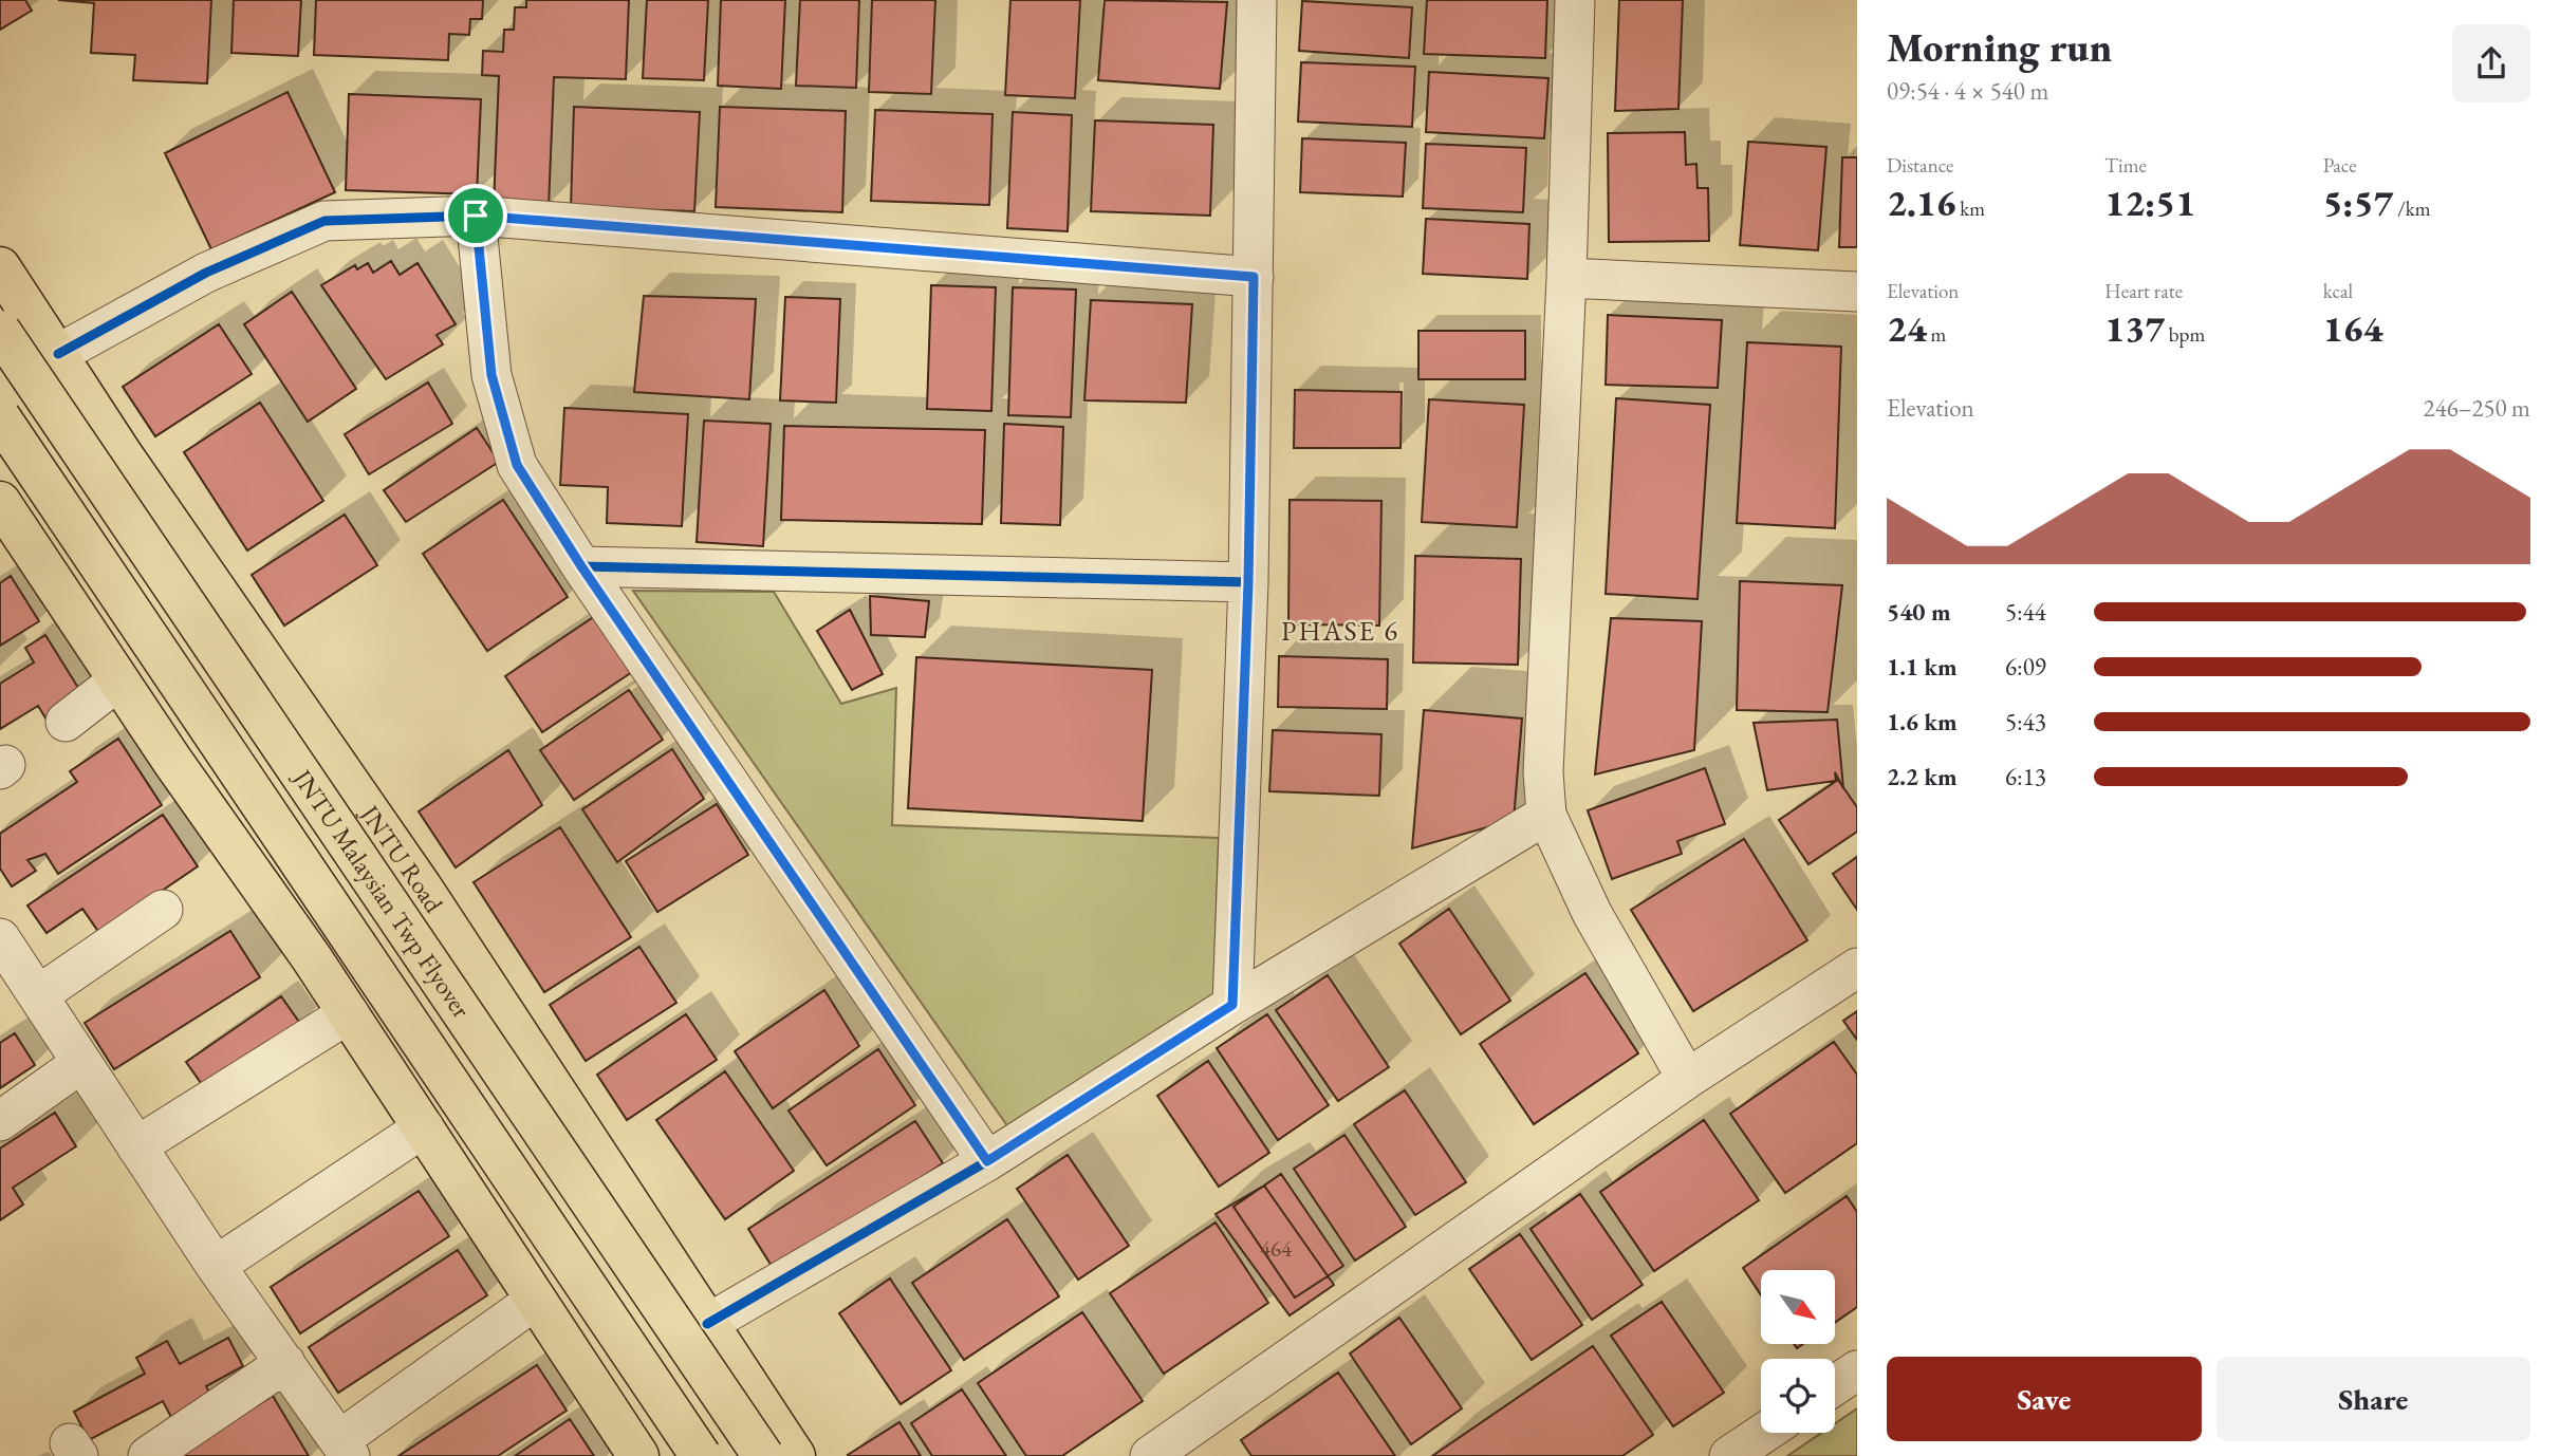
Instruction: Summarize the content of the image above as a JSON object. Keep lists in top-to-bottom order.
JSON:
{
  "streets": {
    "main road": ["JNTU Road", "JNTU Malaysian Twp Flyover"]
  },
  "districts": ["PHASE 6"],
  "house_numbers": ["464"],
  "north": "bottom right",
  "page": {
    "heading": ["Morning run", "09:54 · 4 × 540 m"],
    "stats": [
      ["Distance", "2.16 km"],
      ["Time", "12:51"],
      ["Pace", "5:57 /km"],
      ["Elevation", "24 m"],
      ["Heart rate", "137 bpm"],
      ["kcal", "164"]
    ],
    "chart": ["Elevation", "246–250 m"],
    "list": [
      {
        "name": "540 m",
        "note": "5:44"
      },
      {
        "name": "1.1 km",
        "note": "6:09"
      },
      {
        "name": "1.6 km",
        "note": "5:43"
      },
      {
        "name": "2.2 km",
        "note": "6:13"
      }
    ],
    "buttons": ["Save", "Share"]
  }
}
